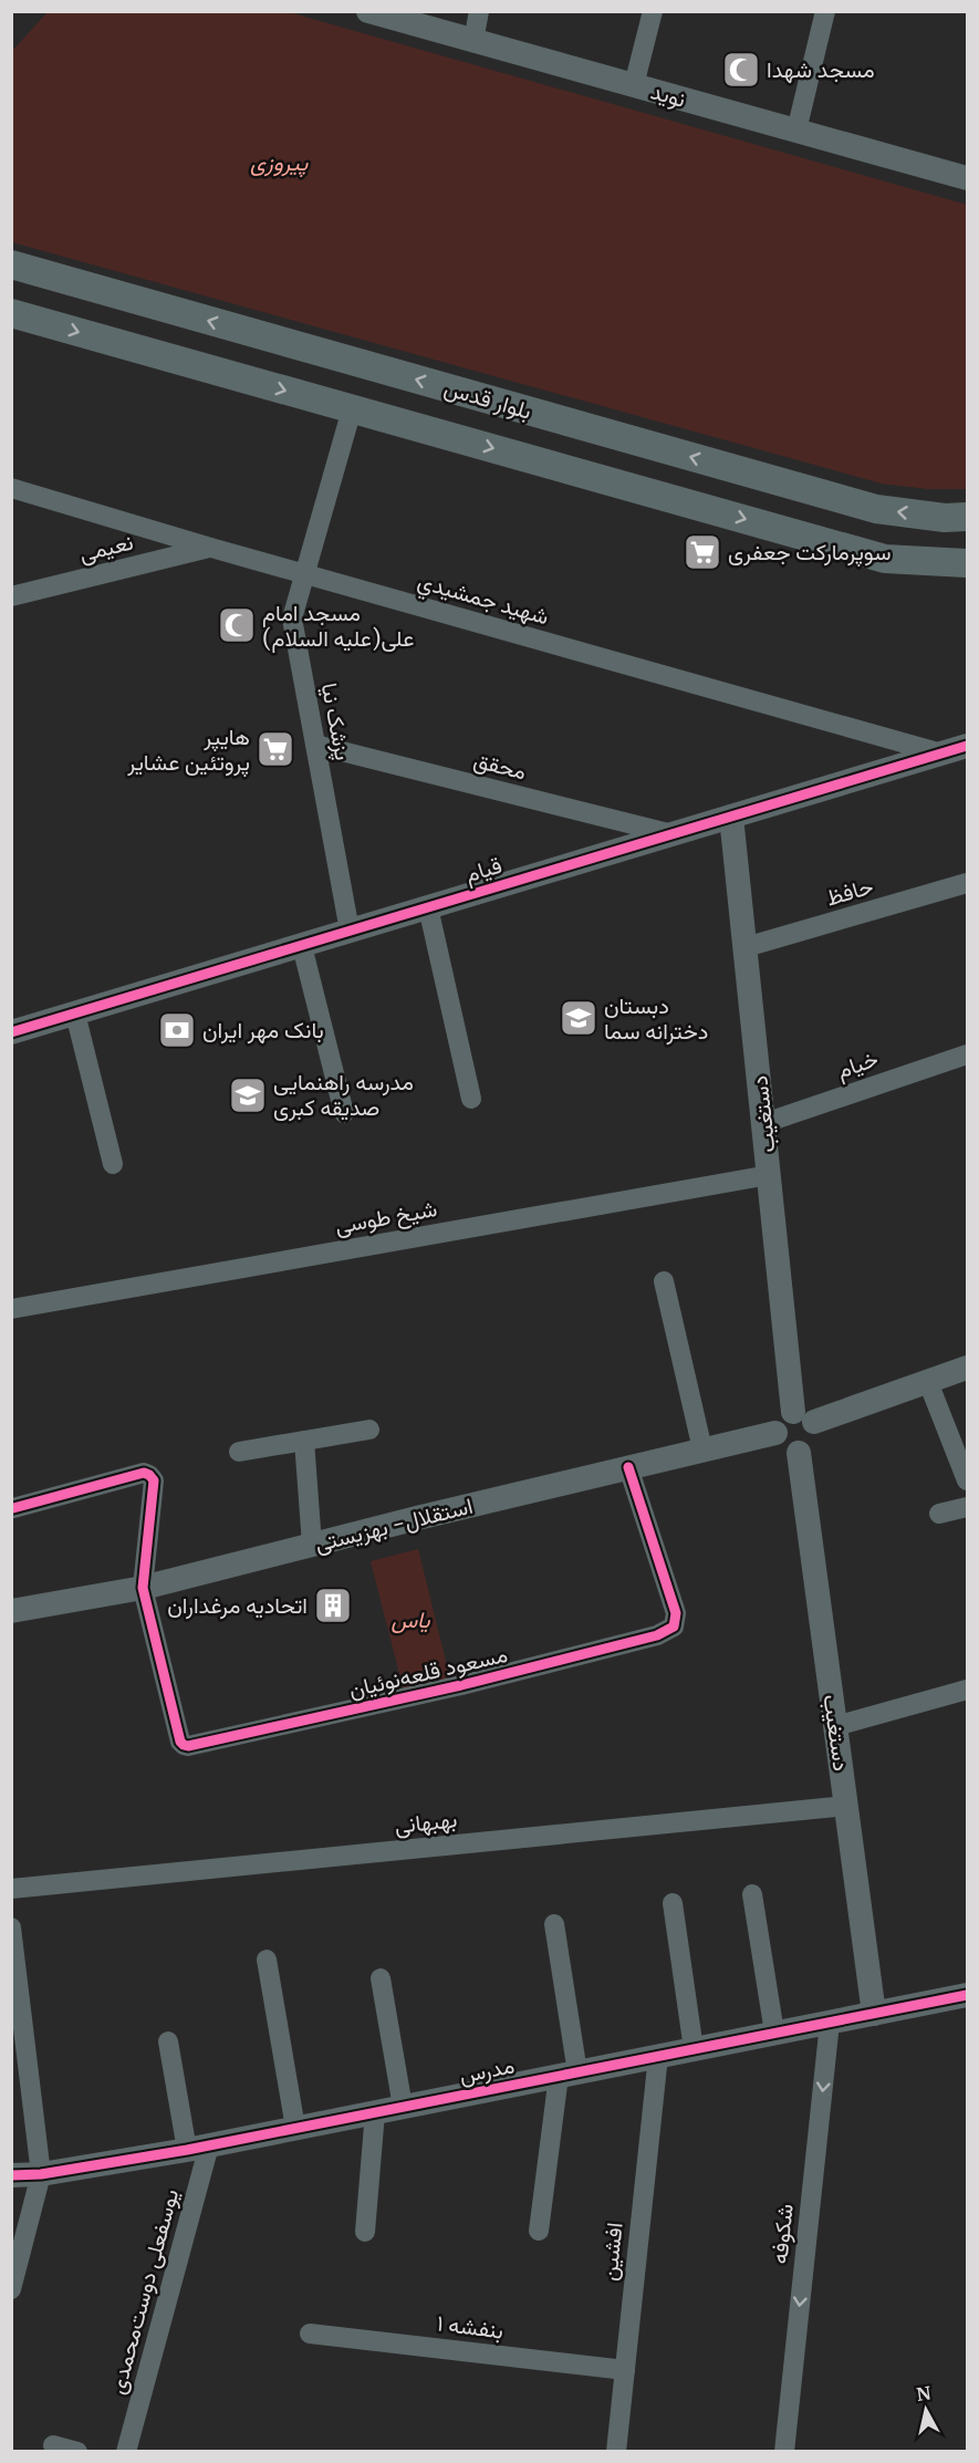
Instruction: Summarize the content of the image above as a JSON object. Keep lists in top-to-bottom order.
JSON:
{
  "streets": {
    "main road": ["بلوار قدس"],
    "street": [
      "نوید",
      "نعیمی",
      "شهيد جمشيدي",
      "پزشک نیا",
      "محقق",
      "قیام",
      "حافظ",
      "خیام",
      "دستغیب",
      "شیخ طوسی",
      "استقلال- بهزیستی",
      "مسعود قلعه‌نوئیان",
      "بهبهانی",
      "مدرس",
      "شکوفه",
      "افشین",
      "یوسفعلی دوست‌محمدی",
      "بنفشه ۱"
    ]
  },
  "crossings": [
    ["بلوار قدس", "پزشک نیا"],
    ["نعیمی", "شهيد جمشيدي"],
    ["شهيد جمشيدي", "پزشک نیا"],
    ["شهيد جمشيدي", "قیام"],
    ["پزشک نیا", "محقق"],
    ["پزشک نیا", "قیام"],
    ["محقق", "قیام"],
    ["قیام", "دستغیب"],
    ["حافظ", "دستغیب"],
    ["خیام", "دستغیب"],
    ["دستغیب", "شیخ طوسی"],
    ["دستغیب", "استقلال- بهزیستی"],
    ["دستغیب", "بهبهانی"],
    ["دستغیب", "مدرس"],
    ["استقلال- بهزیستی", "مسعود قلعه‌نوئیان"],
    ["مدرس", "شکوفه"],
    ["مدرس", "افشین"],
    ["مدرس", "یوسفعلی دوست‌محمدی"],
    ["افشین", "بنفشه ۱"]
  ],
  "one_way": ["شکوفه"],
  "parks": ["پیروزی", "یاس"],
  "places": {
    "mosque": ["مسجد شهدا", "مسجد امام علی(علیه السلام)"],
    "supermarket": ["سوپرمارکت جعفری", "هایپر پروتئین عشایر"],
    "school or university": ["دبستان دخترانه سما", "مدرسه راهنمایی صدیقه کبری"],
    "bank": ["بانک مهر ایران"],
    "building": ["اتحادیه مرغداران"]
  },
  "north": "top"
}
